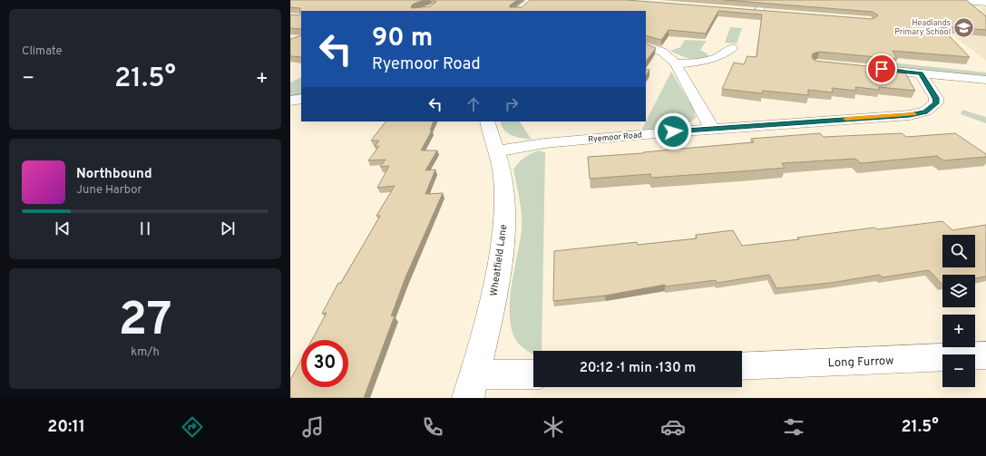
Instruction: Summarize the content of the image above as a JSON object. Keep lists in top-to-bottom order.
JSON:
{
  "streets": {
    "street": ["Ryemoor Road", "Wheatfield Lane", "Long Furrow"]
  },
  "crossings": [
    ["Ryemoor Road", "Wheatfield Lane"]
  ],
  "places": {
    "school or university": ["Headlands Primary School"]
  },
  "page": {
    "tile": [
      "Climate",
      ["27", "km/h"]
    ],
    "turn": ["90 m", "Ryemoor Road"],
    "heat": ["−", "21.5°", "+"],
    "song": ["Northbound", "June Harbor"],
    "map_buttons": ["+", "−"],
    "limit": "30",
    "trip": "20:12 · 1 min · 130 m",
    "tabs": ["20:11", "21.5°"]
  }
}
